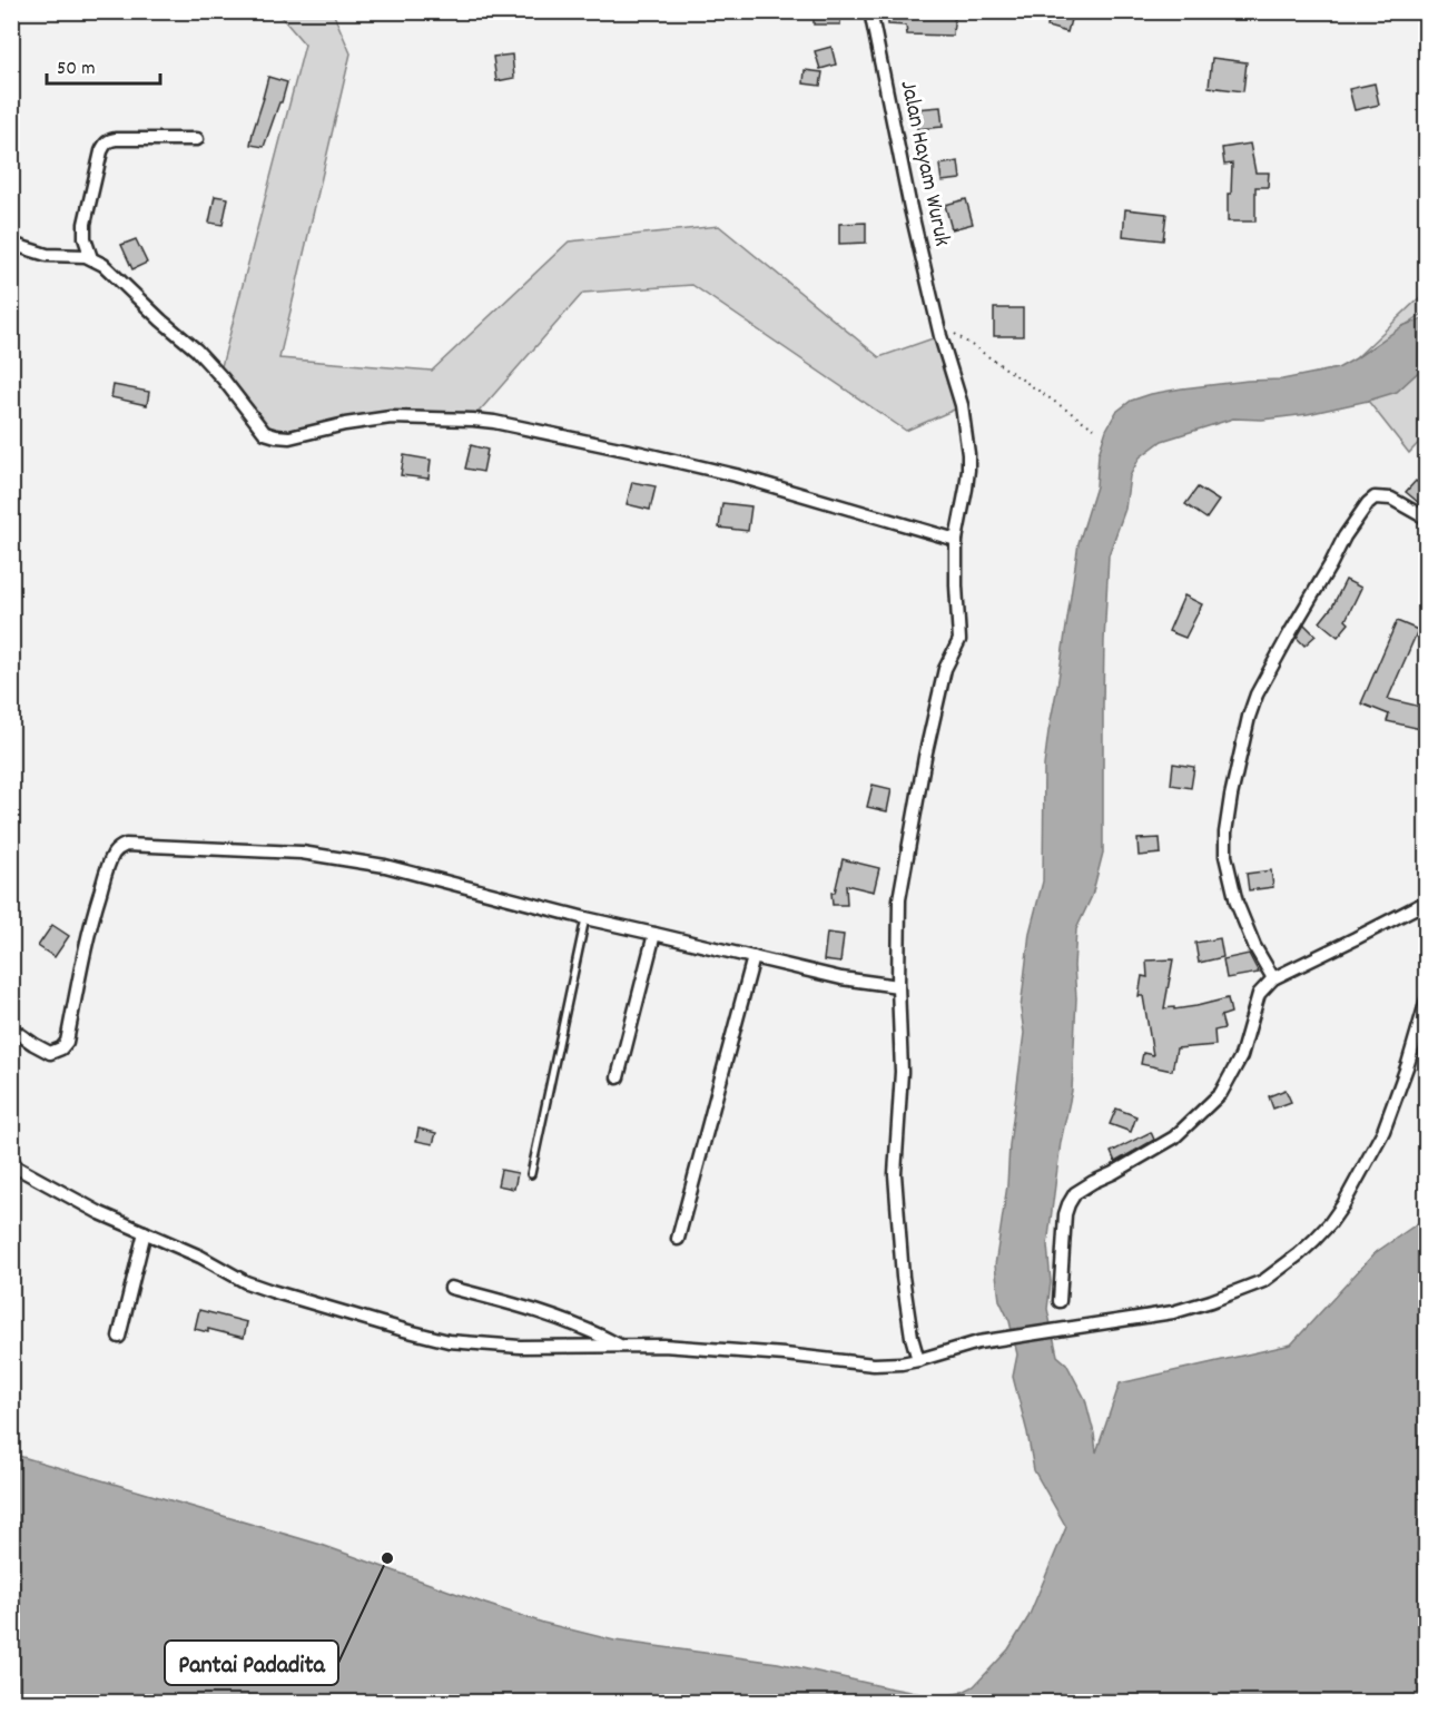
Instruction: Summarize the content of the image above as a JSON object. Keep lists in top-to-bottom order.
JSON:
{
  "streets": {
    "street": ["Jalan Hayam Wuruk"]
  },
  "places": ["Pantai Padadita"],
  "scale_bar": "50 m"
}
